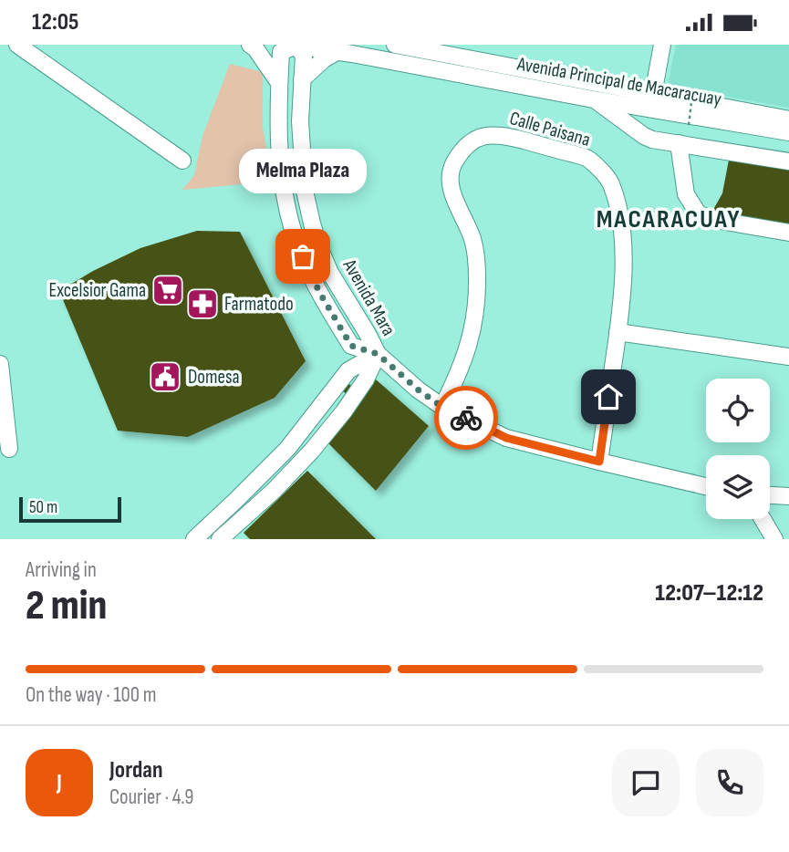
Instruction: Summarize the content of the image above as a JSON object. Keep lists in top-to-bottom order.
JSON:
{
  "streets": {
    "street": ["Avenida Principal de Macaracuay", "Calle Paisana", "Avenida Mara"]
  },
  "crossings": [
    ["Avenida Principal de Macaracuay", "Avenida Mara"],
    ["Calle Paisana", "Avenida Mara"]
  ],
  "districts": ["MACARACUAY"],
  "places": {
    "other": ["Melma Plaza"],
    "supermarket": ["Excelsior Gama"],
    "pharmacy": ["Farmatodo"],
    "public building": ["Domesa"]
  },
  "scale_bar": "50 m",
  "page": {
    "status": "12:05",
    "bubble": "Melma Plaza",
    "scale": "50 m",
    "heading": ["2 min", "Arriving in", "12:07–12:12"],
    "panel": ["Jordan", "Courier · 4.9"],
    "bar": "On the way · 100 m",
    "round": "J"
  }
}
